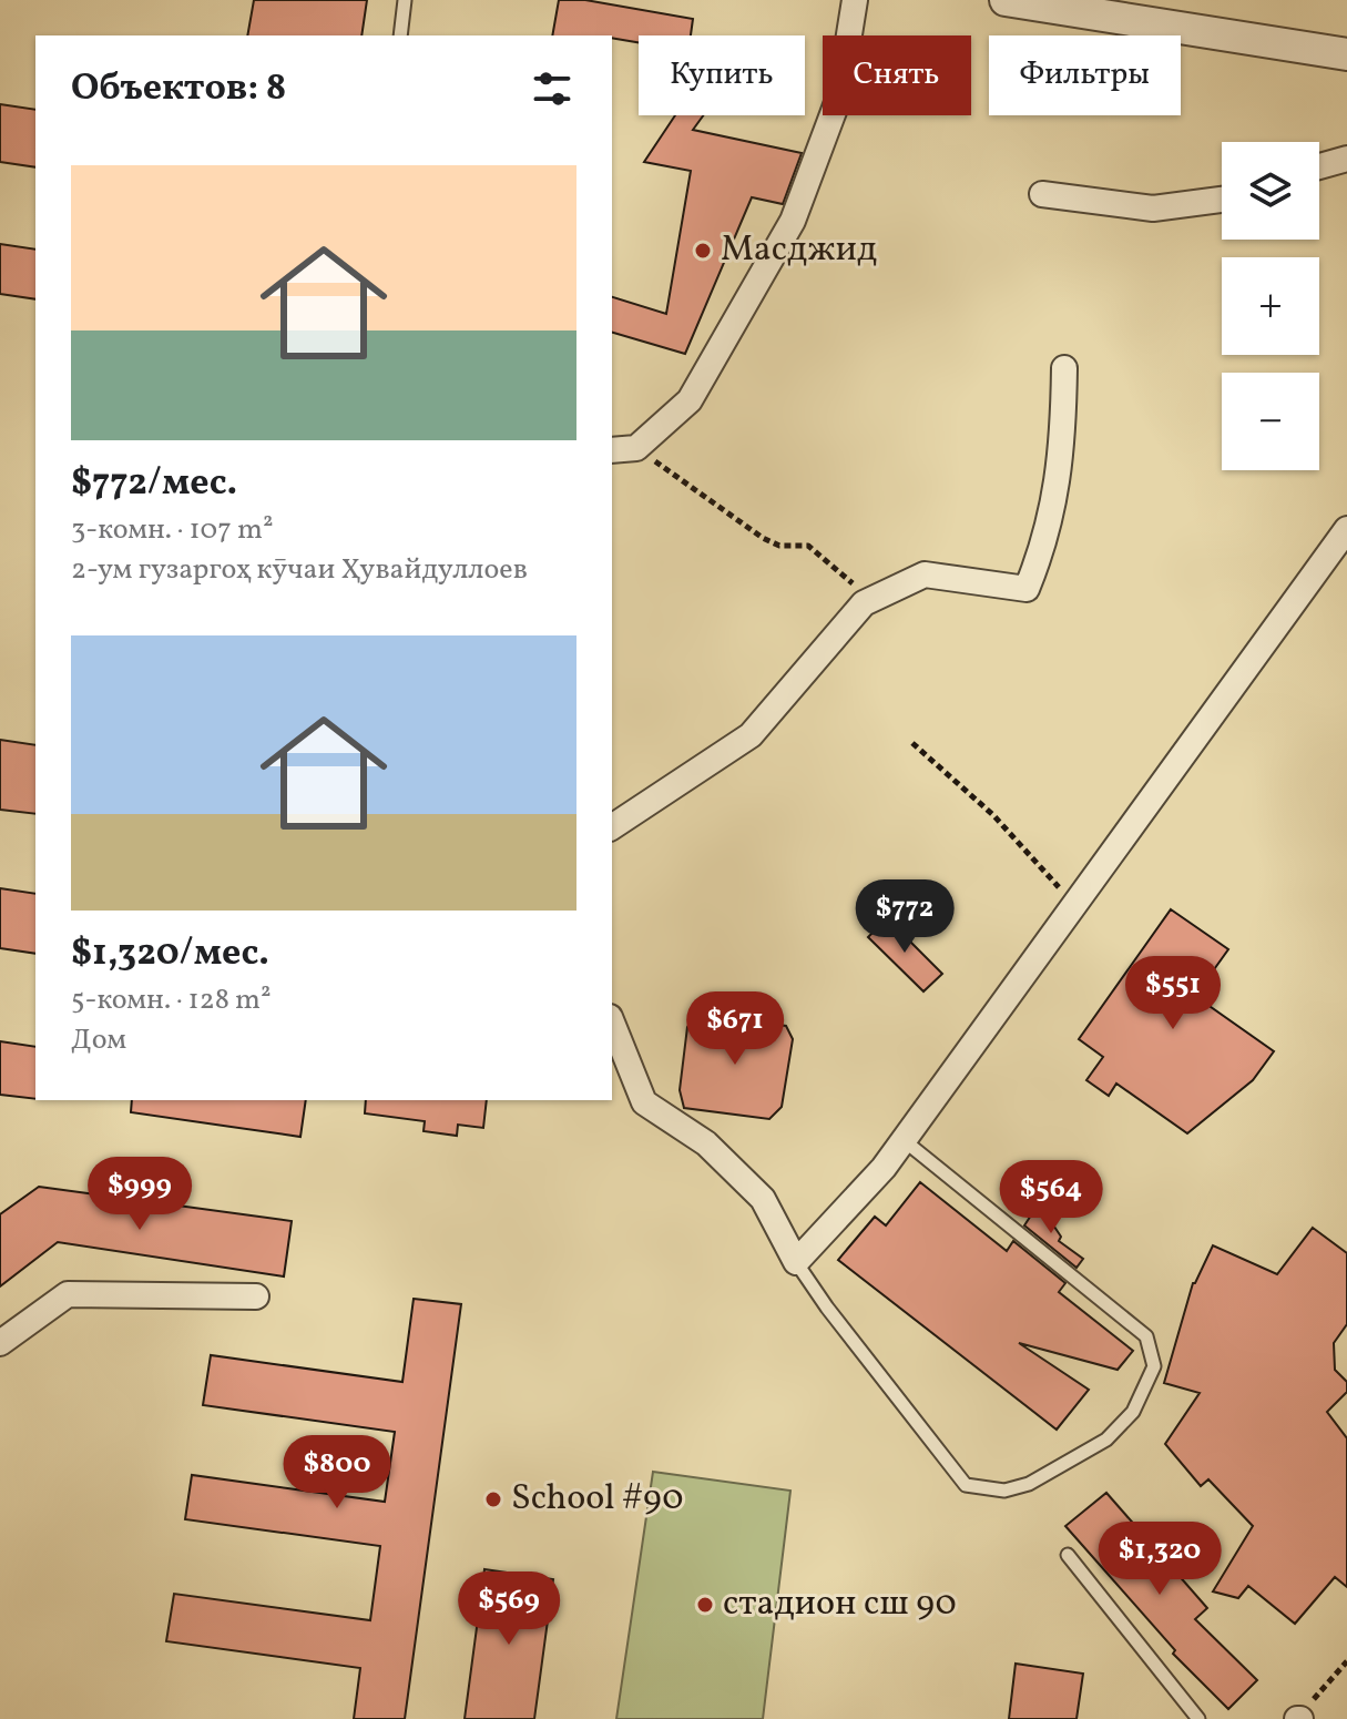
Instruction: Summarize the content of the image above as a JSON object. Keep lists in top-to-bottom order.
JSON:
{
  "places": ["Масджид", "School #90", "стадион сш 90"],
  "page": {
    "chip": ["Купить", "Снять", "Фильтры"],
    "heading": "Объектов: 8",
    "map_buttons": ["+", "−"],
    "list": [
      {
        "name": "$772/мес.",
        "note": "3-комн. · 107 m² · 2-ум гузаргоҳ кӯчаи Ҳувайдуллоев"
      },
      {
        "name": "$1,320/мес.",
        "note": "5-комн. · 128 m² · Дом"
      }
    ],
    "price": [
      "$772",
      "$551",
      "$671",
      "$999",
      "$564",
      "$800",
      "$1,320",
      "$569"
    ]
  }
}
